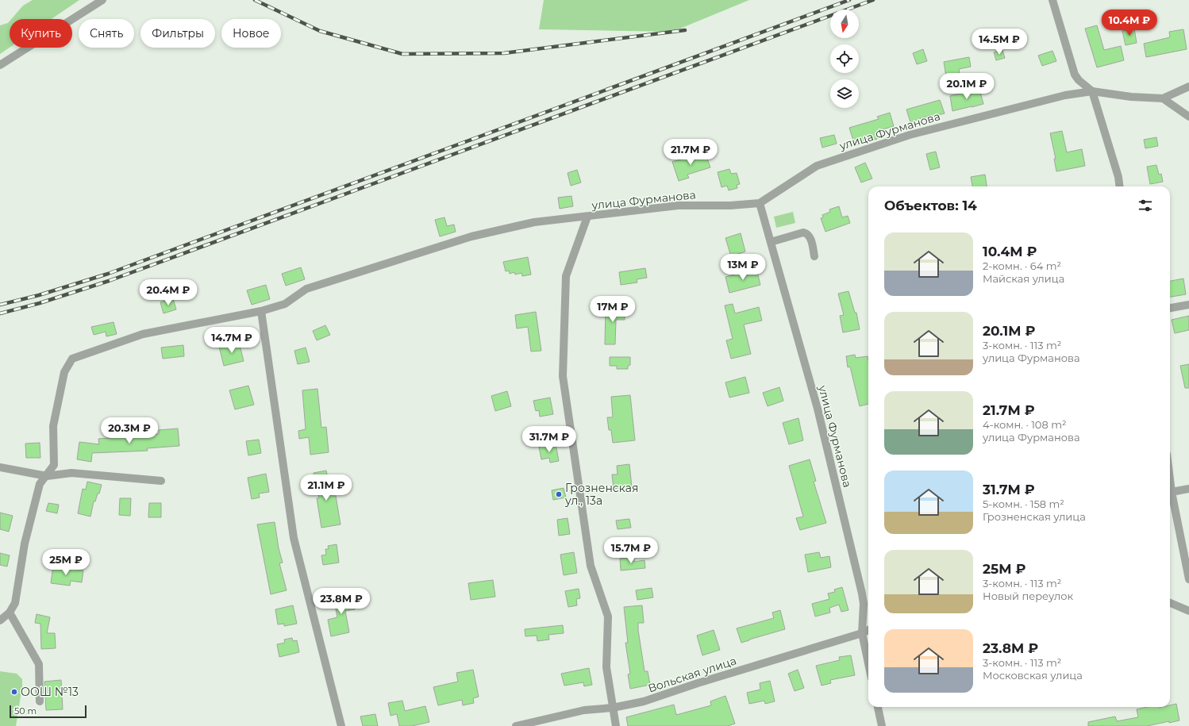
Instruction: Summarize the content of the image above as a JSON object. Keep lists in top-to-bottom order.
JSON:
{
  "streets": {
    "street": ["улица Фурманова", "Вольская улица"]
  },
  "crossings": [
    ["улица Фурманова", "Вольская улица"]
  ],
  "places": ["Грозненская ул., 13а", "ООШ №13"],
  "scale_bar": "50 m",
  "north": "bottom",
  "page": {
    "price": [
      "10.4M ₽",
      "14.5M ₽",
      "20.1M ₽",
      "21.7M ₽",
      "13M ₽",
      "20.4M ₽",
      "17M ₽",
      "14.7M ₽",
      "20.3M ₽",
      "31.7M ₽",
      "21.1M ₽",
      "15.7M ₽",
      "25M ₽",
      "23.8M ₽"
    ],
    "chip": [
      "Купить",
      "Снять",
      "Фильтры",
      "Новое"
    ],
    "heading": "Объектов: 14",
    "list": [
      {
        "name": "10.4M ₽",
        "note": "2-комн. · 64 m² · Майская улица"
      },
      {
        "name": "20.1M ₽",
        "note": "3-комн. · 113 m² · улица Фурманова"
      },
      {
        "name": "21.7M ₽",
        "note": "4-комн. · 108 m² · улица Фурманова"
      },
      {
        "name": "31.7M ₽",
        "note": "5-комн. · 158 m² · Грозненская улица"
      },
      {
        "name": "25M ₽",
        "note": "3-комн. · 113 m² · Новый переулок"
      },
      {
        "name": "23.8M ₽",
        "note": "3-комн. · 113 m² · Московская улица"
      }
    ],
    "scale": "50 m"
  }
}
